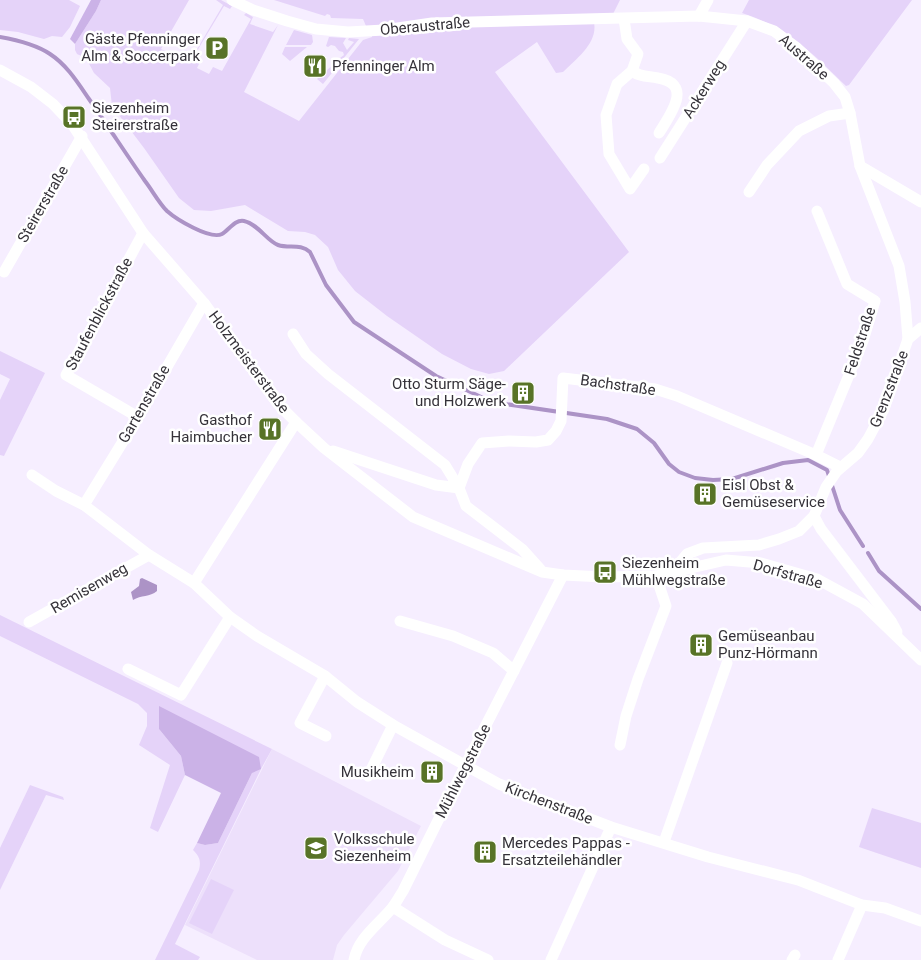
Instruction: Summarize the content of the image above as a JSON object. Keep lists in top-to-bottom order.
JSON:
{
  "streets": {
    "street": [
      "Oberaustraße",
      "Austraße",
      "Ackerweg",
      "Steirerstraße",
      "Staufenblickstraße",
      "Feldstraße",
      "Holzmeisterstraße",
      "Bachstraße",
      "Grenzstraße",
      "Gartenstraße",
      "Dorfstraße",
      "Remisenweg",
      "Mühlwegstraße",
      "Kirchenstraße"
    ]
  },
  "crossings": [
    ["Oberaustraße", "Austraße"],
    ["Austraße", "Ackerweg"],
    ["Austraße", "Grenzstraße"],
    ["Steirerstraße", "Holzmeisterstraße"],
    ["Staufenblickstraße", "Holzmeisterstraße"],
    ["Staufenblickstraße", "Gartenstraße"],
    ["Feldstraße", "Bachstraße"],
    ["Holzmeisterstraße", "Gartenstraße"],
    ["Holzmeisterstraße", "Dorfstraße"],
    ["Holzmeisterstraße", "Mühlwegstraße"],
    ["Bachstraße", "Grenzstraße"],
    ["Grenzstraße", "Dorfstraße"],
    ["Dorfstraße", "Mühlwegstraße"],
    ["Mühlwegstraße", "Kirchenstraße"]
  ],
  "places": {
    "parking": ["Gäste Pfenninger Alm & Soccerpark"],
    "restaurant": ["Pfenninger Alm", "Gasthof Haimbucher"],
    "bus stop": ["Siezenheim Steirerstraße", "Siezenheim Mühlwegstraße"],
    "building": [
      "Otto Sturm Säge- und Holzwerk",
      "Eisl Obst & Gemüseservice",
      "Gemüseanbau Punz-Hörmann",
      "Musikheim",
      "Mercedes Pappas - Ersatzteilehändler"
    ],
    "school or university": ["Volksschule Siezenheim"]
  }
}
